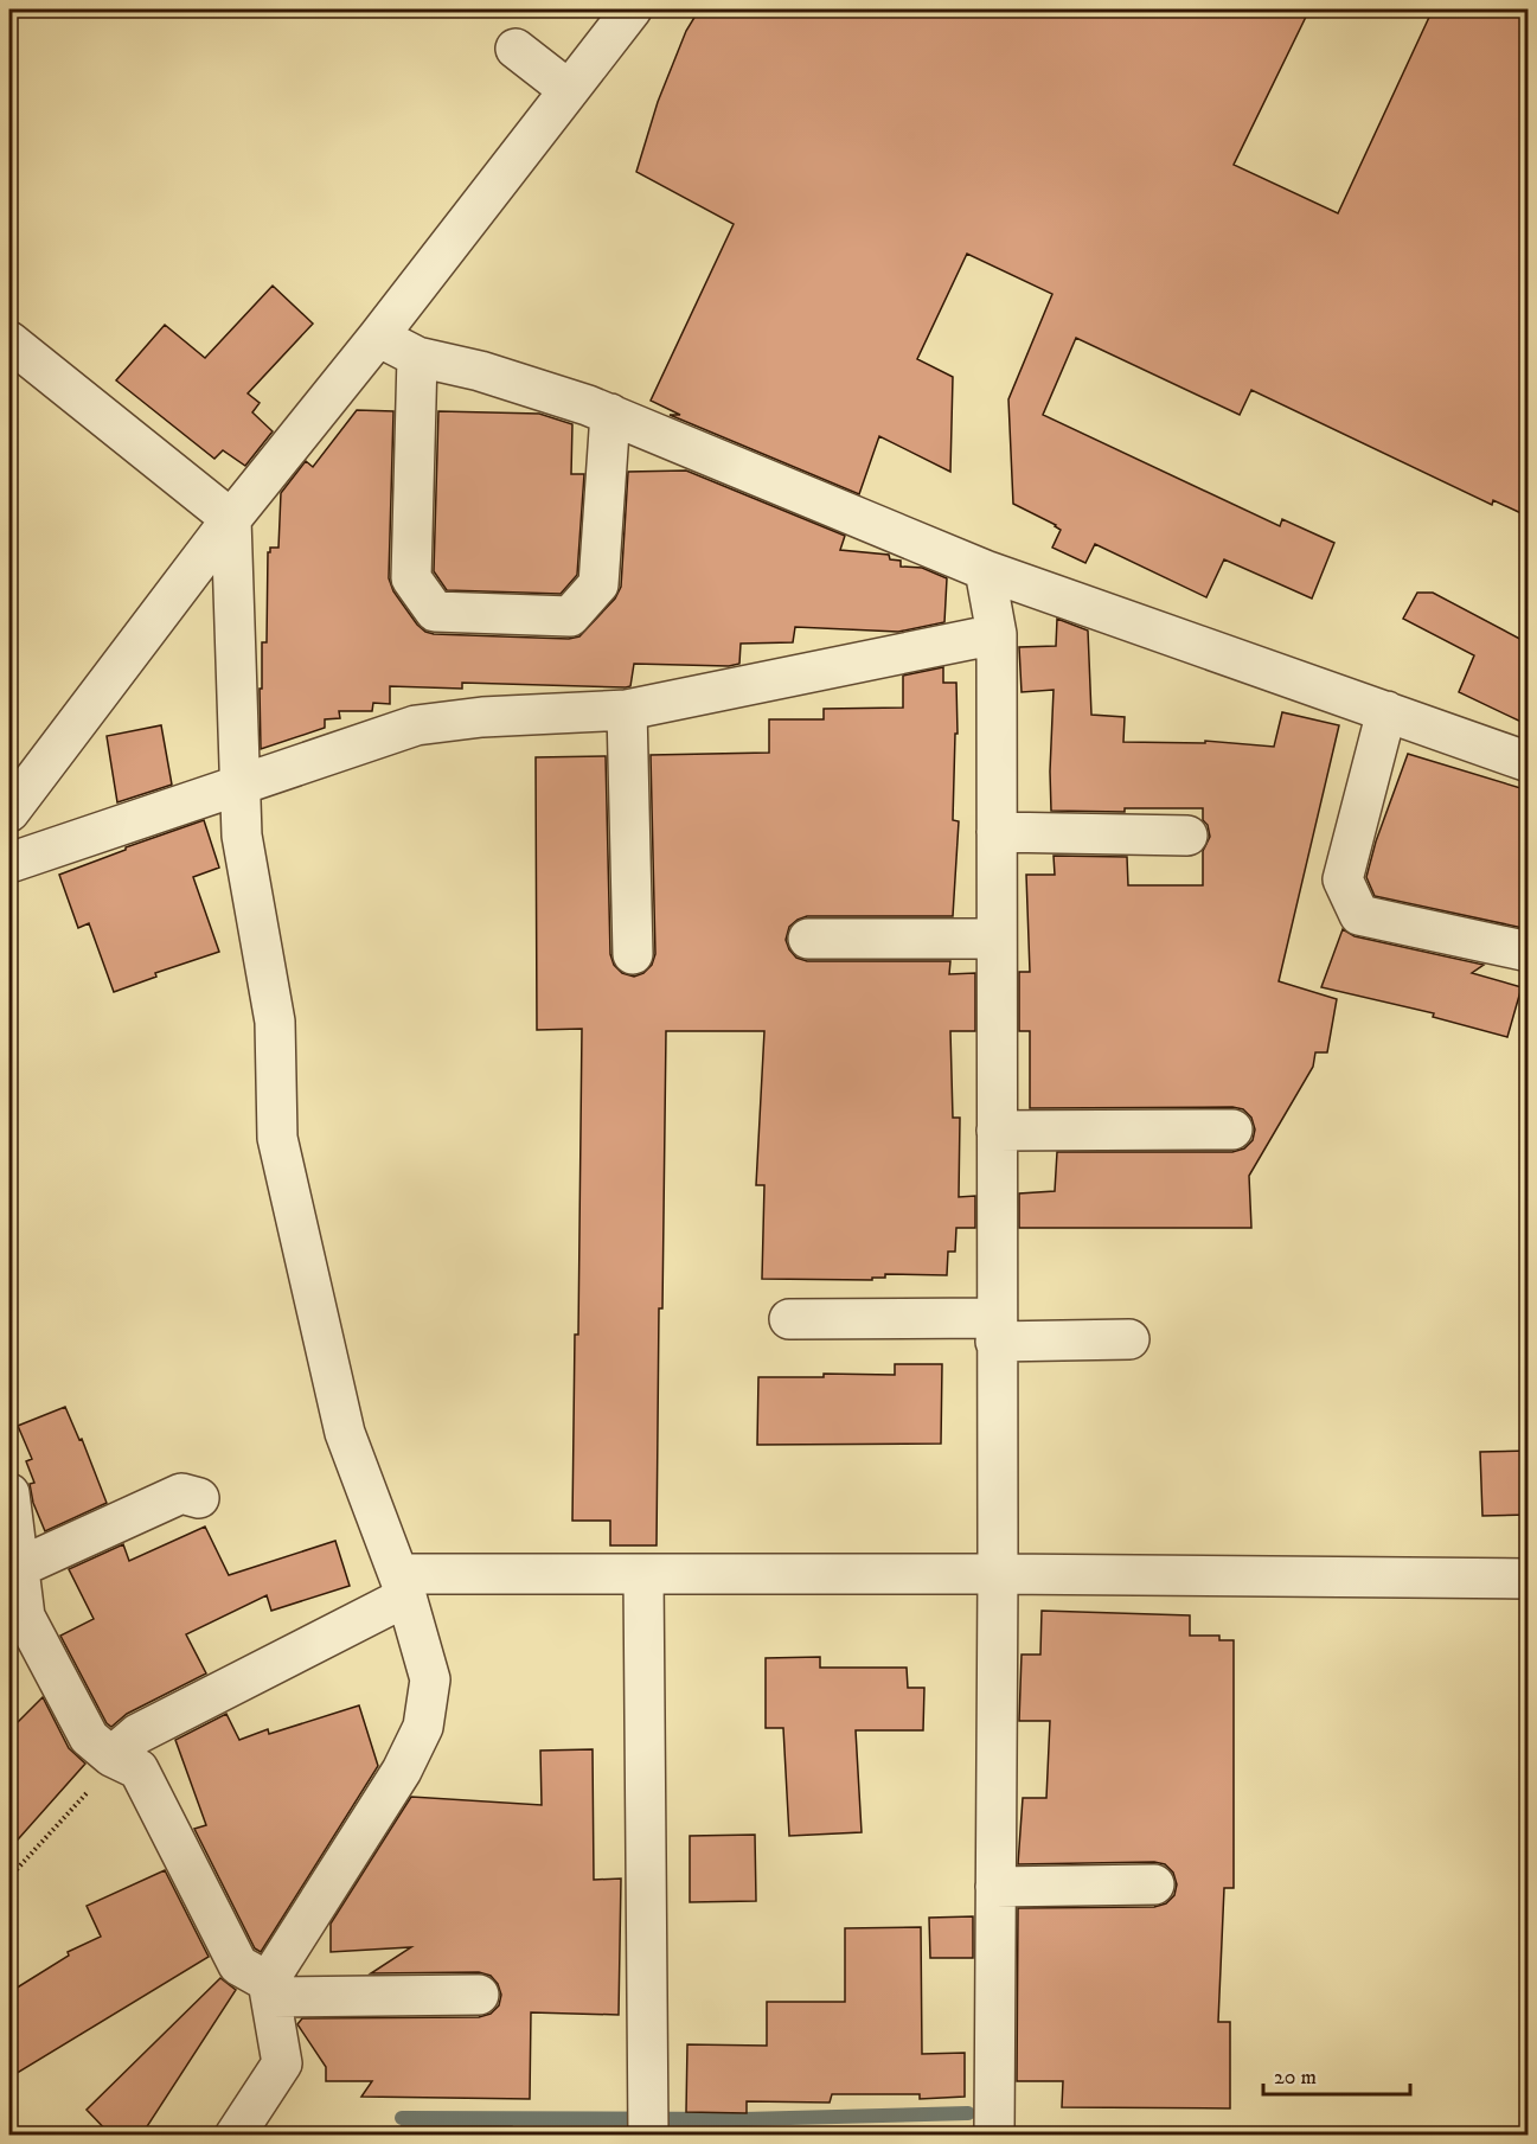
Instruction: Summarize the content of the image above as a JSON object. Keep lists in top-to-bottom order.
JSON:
{
  "scale_bar": "20 m"
}
